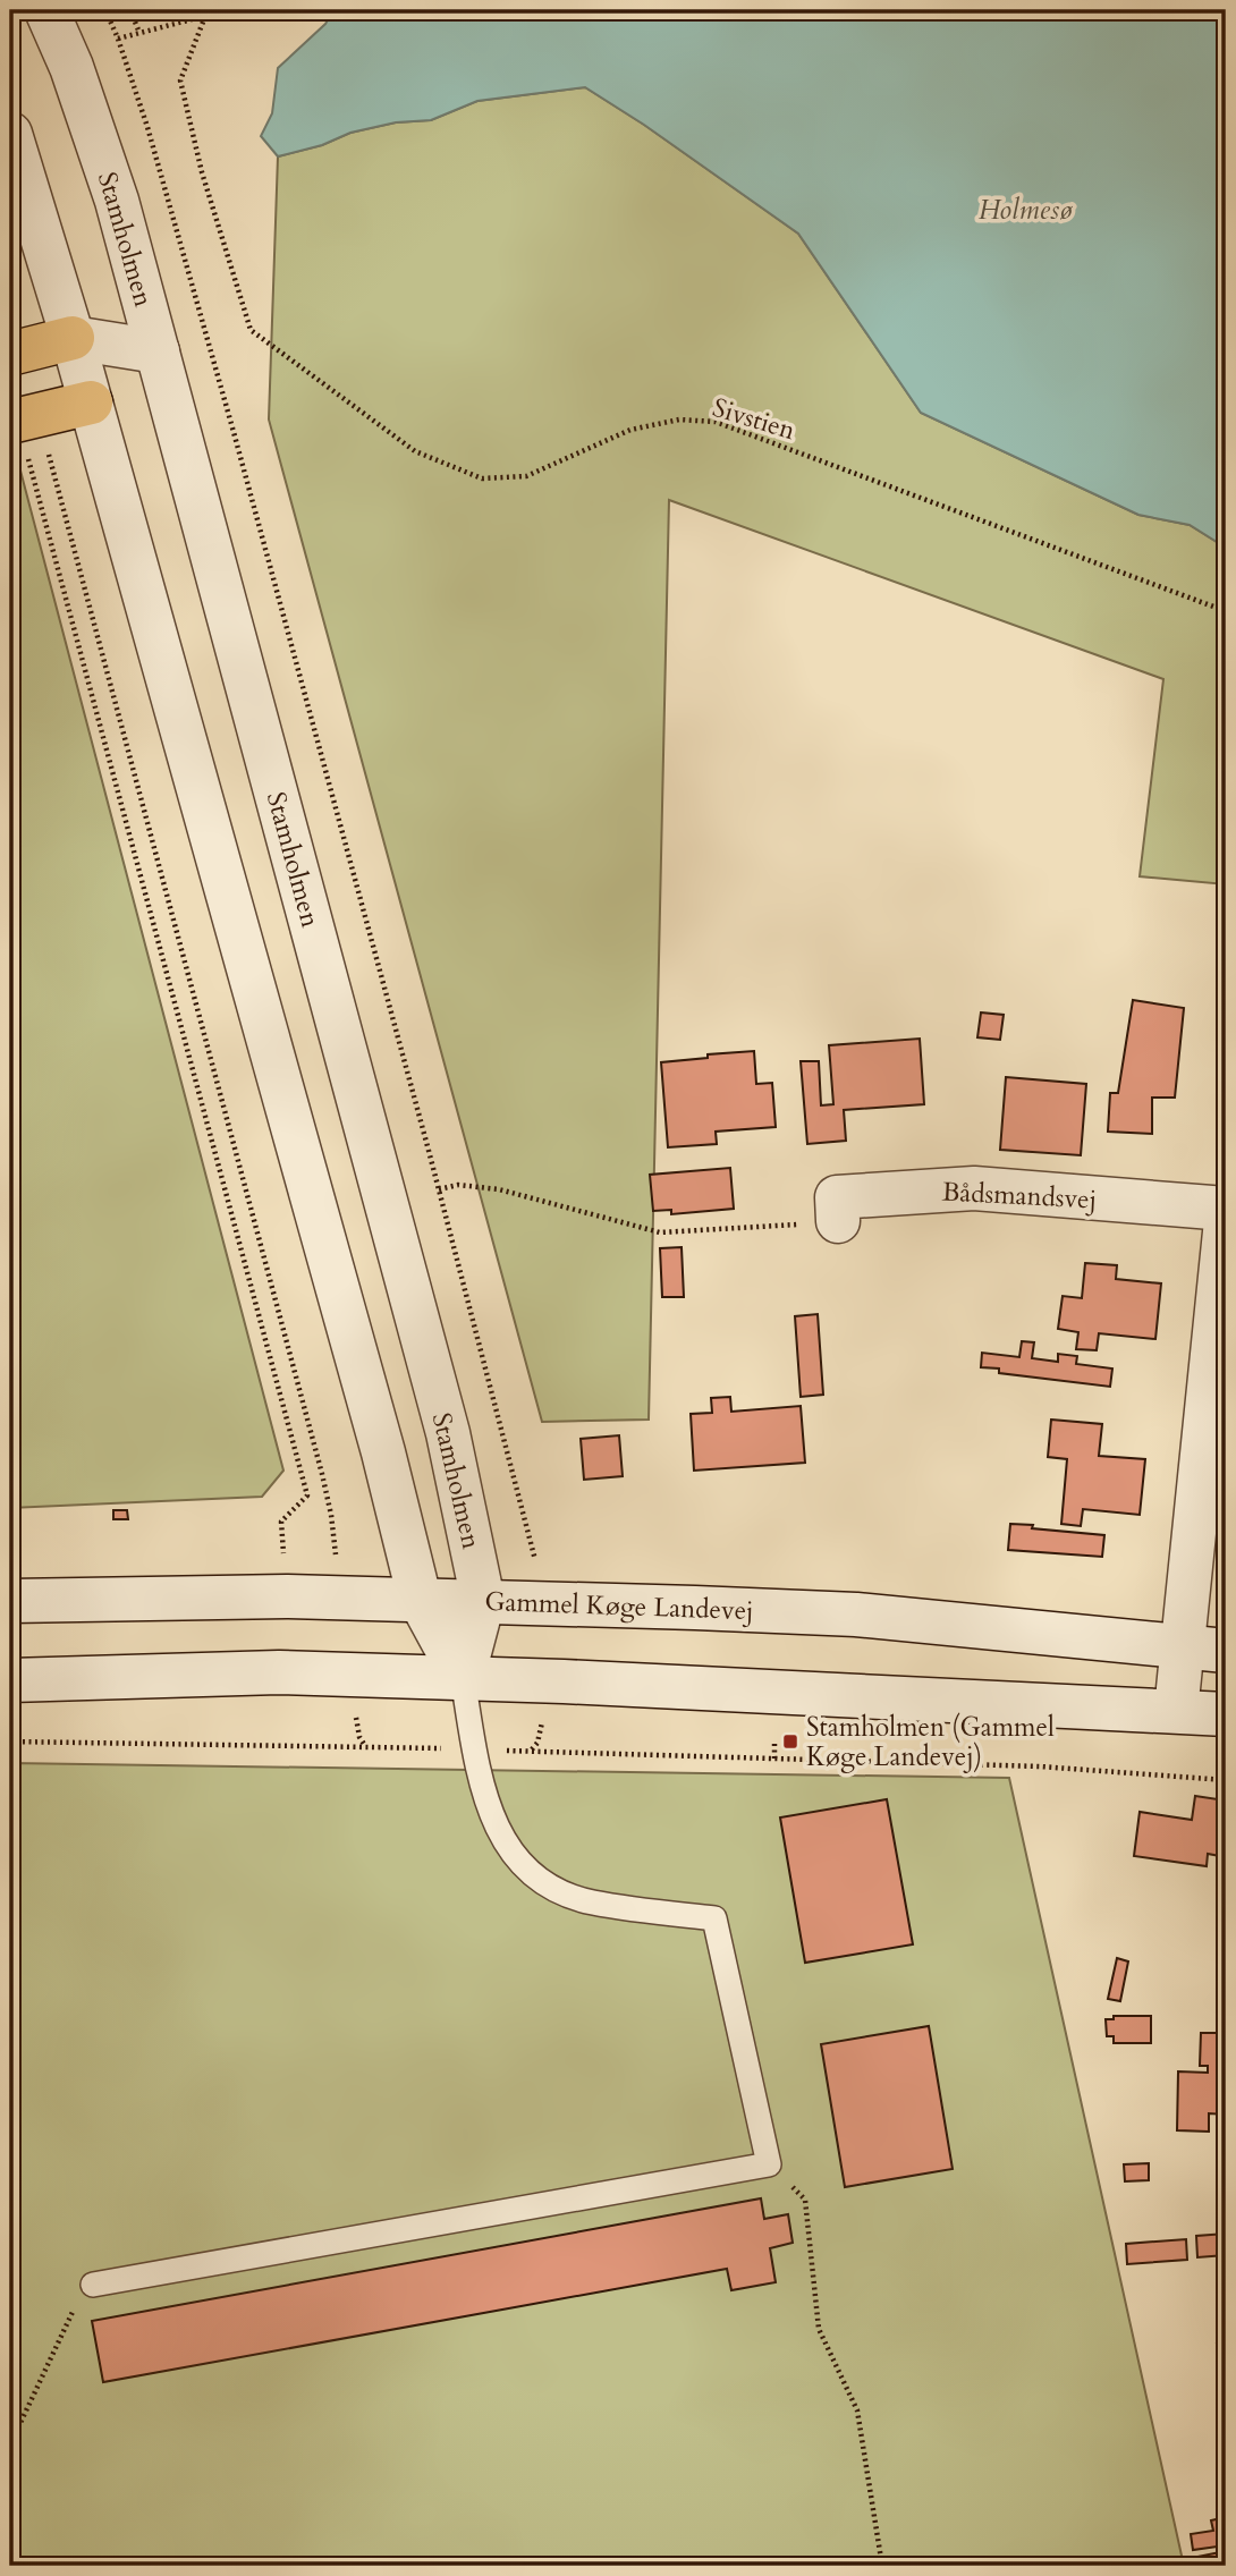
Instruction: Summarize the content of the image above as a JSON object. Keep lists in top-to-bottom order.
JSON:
{
  "streets": {
    "street": ["Stamholmen", "Bådsmandsvej", "Gammel Køge Landevej"],
    "path": ["Sivstien"]
  },
  "crossings": [
    ["Stamholmen", "Gammel Køge Landevej"]
  ],
  "water": ["Holmesø"],
  "places": {
    "transit": ["Stamholmen (Gammel Køge Landevej)"]
  }
}
